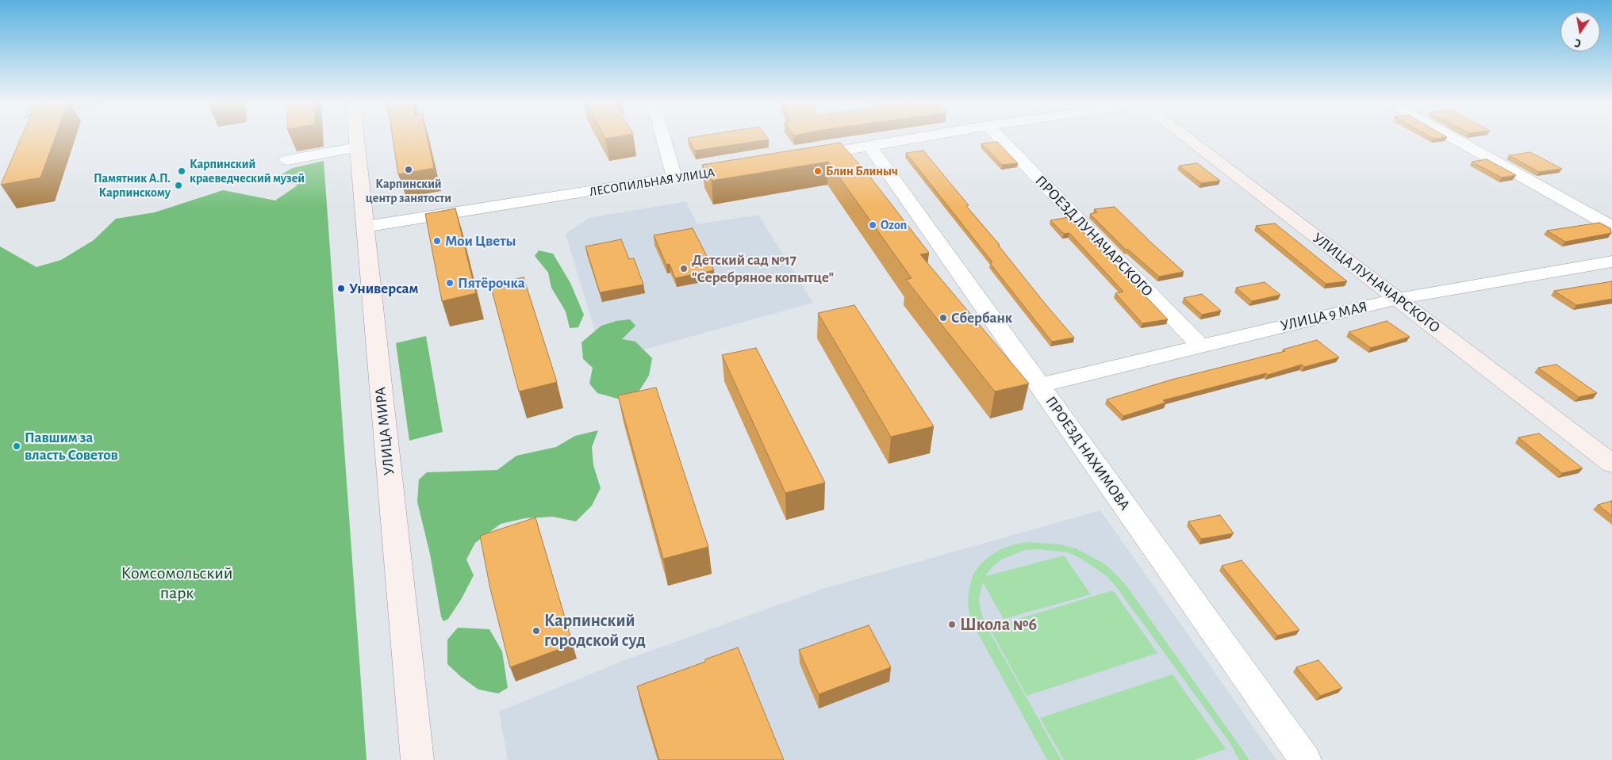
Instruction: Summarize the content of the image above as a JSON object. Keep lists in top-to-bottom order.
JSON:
{
  "streets": {
    "main road": ["УЛИЦА ЛУНАЧАРСКОГО", "УЛИЦА МИРА"],
    "street": [
      "ЛЕСОПИЛЬНАЯ УЛИЦА",
      "ПРОЕЗД ЛУНАЧАРСКОГО",
      "УЛИЦА 9 МАЯ",
      "ПРОЕЗД НАХИМОВА"
    ]
  },
  "crossings": [
    ["ЛЕСОПИЛЬНАЯ УЛИЦА", "УЛИЦА МИРА"],
    ["ПРОЕЗД ЛУНАЧАРСКОГО", "УЛИЦА 9 МАЯ"],
    ["УЛИЦА ЛУНАЧАРСКОГО", "УЛИЦА 9 МАЯ"],
    ["УЛИЦА 9 МАЯ", "ПРОЕЗД НАХИМОВА"]
  ],
  "parks": ["Комсомольский парк"],
  "places": [
    "Карпинский центр занятости",
    "Карпинский краеведческий музей",
    "Блин Блиныч",
    "Памятник А.П. Карпинскому",
    "Ozon",
    "Мои Цветы",
    "Детский сад №17 \"Серебряное копытце\"",
    "Пятёрочка",
    "Универсам",
    "Сбербанк",
    "Павшим за власть Советов",
    "Школа №6",
    "Карпинский городской суд"
  ],
  "north": "bottom"
}
